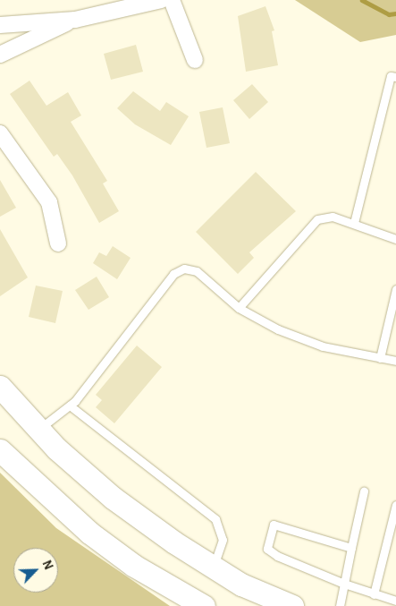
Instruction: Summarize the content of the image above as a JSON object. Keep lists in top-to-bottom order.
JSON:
{
  "north": "top right"
}
